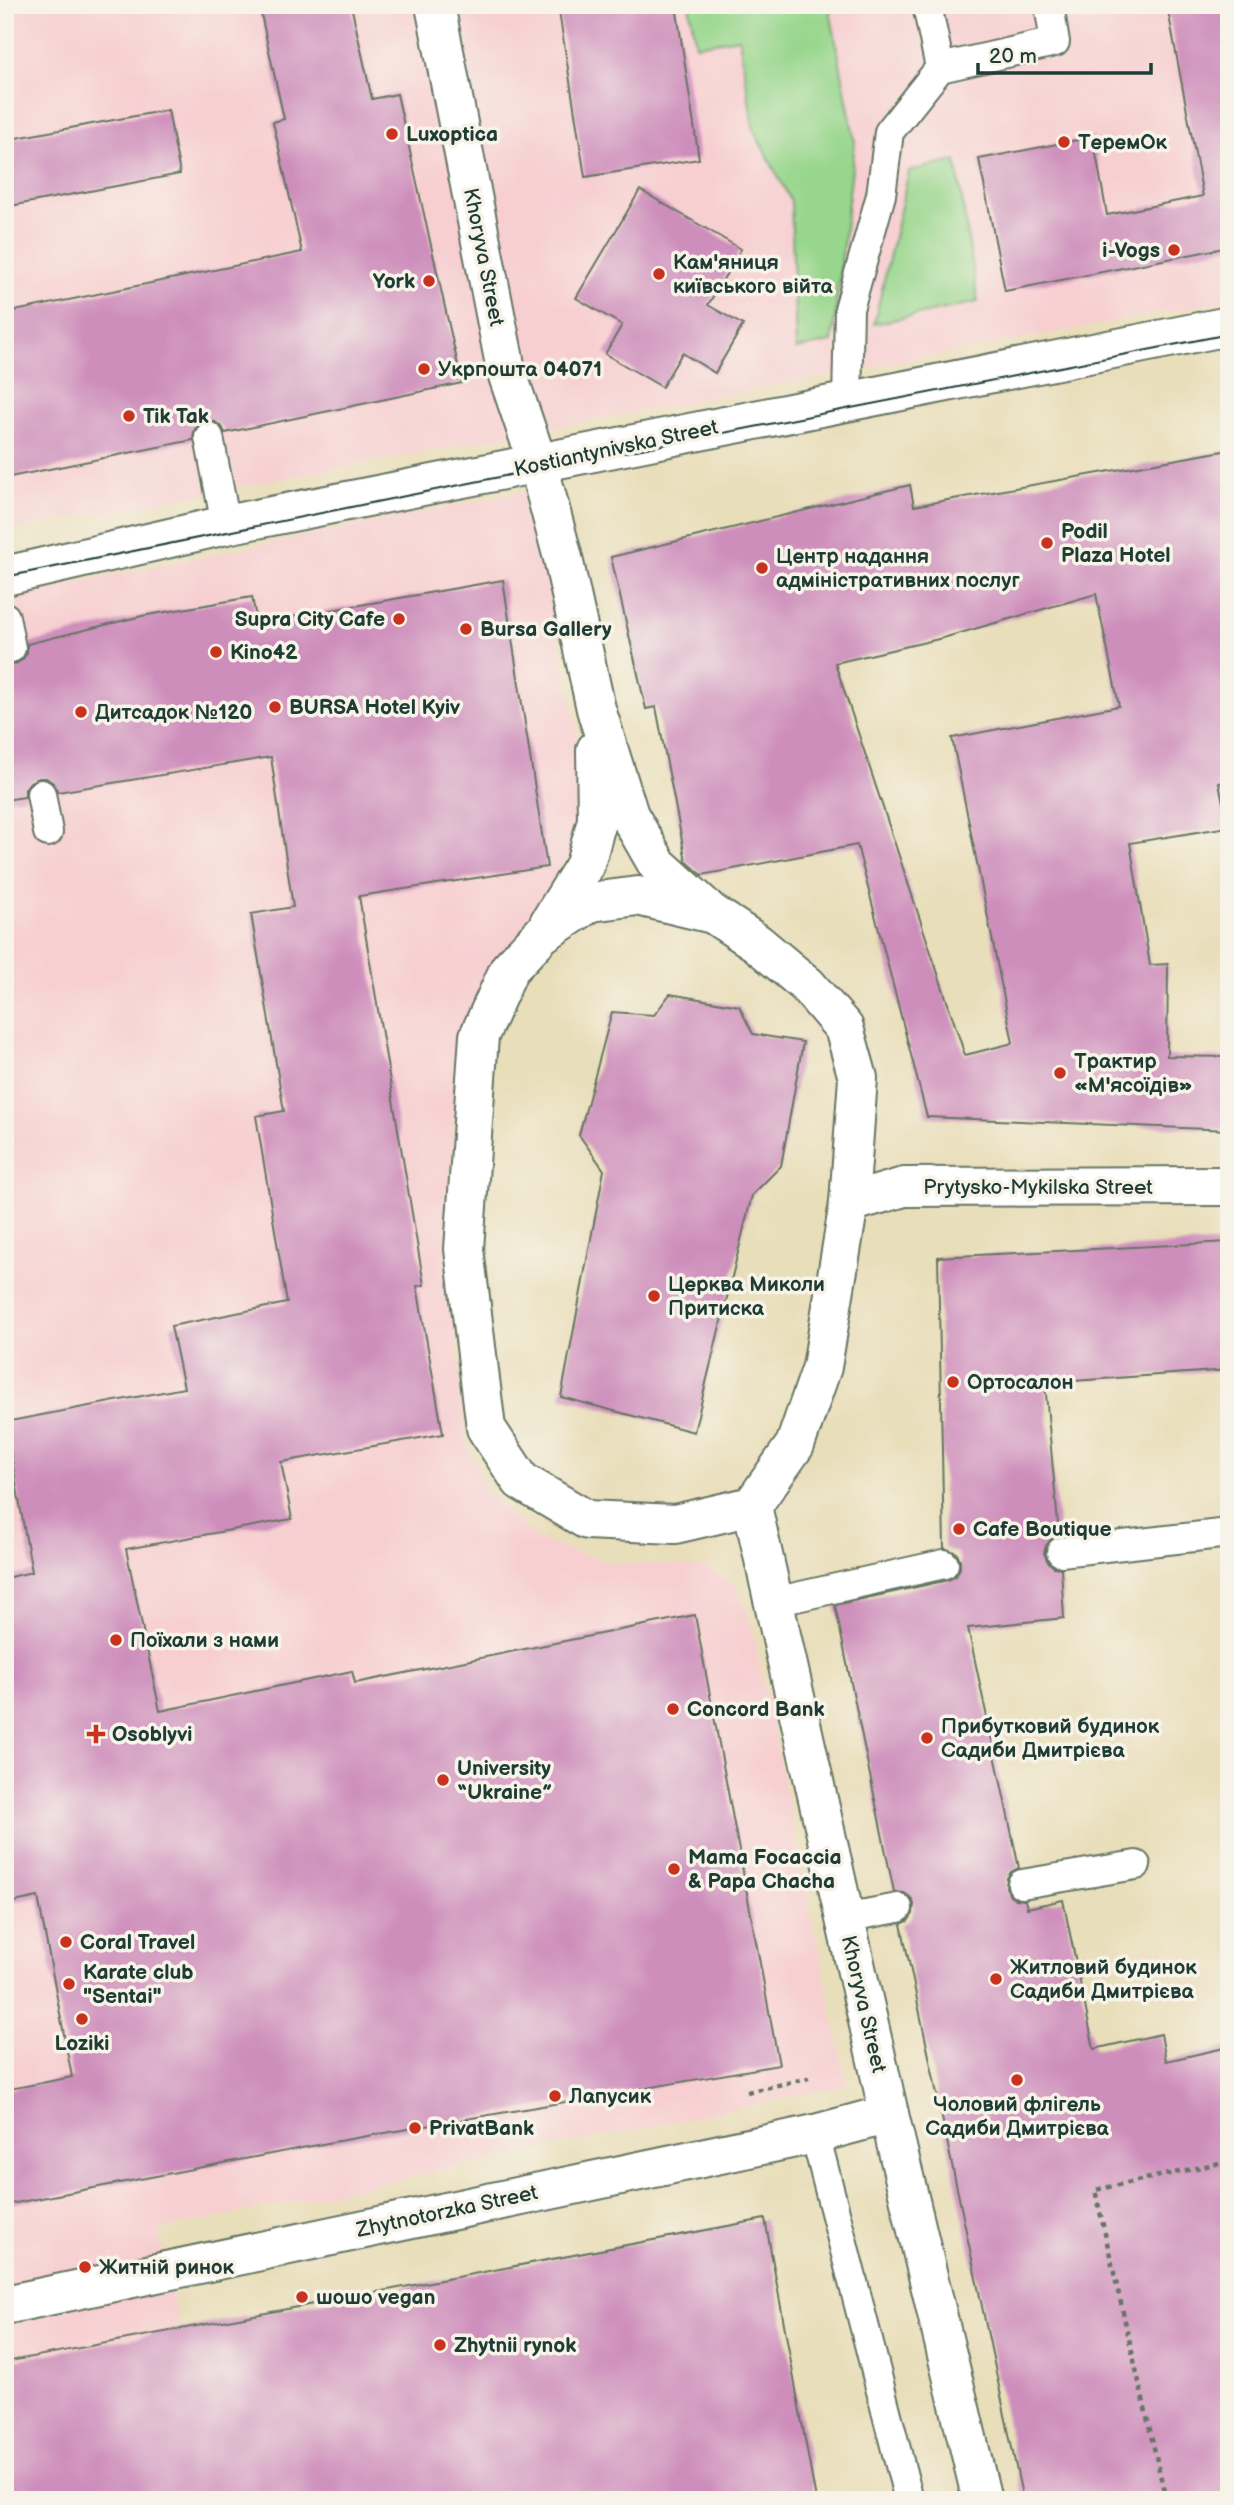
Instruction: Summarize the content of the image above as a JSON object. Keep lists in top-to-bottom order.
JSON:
{
  "streets": {
    "street": [
      "Khoryva Street",
      "Kostiantynivska Street",
      "Prytysko-Mykilska Street",
      "Zhytnotorzka Street"
    ]
  },
  "crossings": [
    ["Khoryva Street", "Kostiantynivska Street"],
    ["Khoryva Street", "Zhytnotorzka Street"]
  ],
  "places": {
    "other": [
      "Luxoptica",
      "ТеремОк",
      "i-Vogs",
      "Кам'яниця київського війта",
      "York",
      "Укрпошта 04071",
      "Tik Tak",
      "Podil Plaza Hotel",
      "Центр надання адміністративних послуг",
      "Supra City Cafe",
      "Bursa Gallery",
      "Kino42",
      "BURSA Hotel Kyiv",
      "Дитсадок №120",
      "Трактир «М'ясоїдів»",
      "Церква Миколи Притиска",
      "Ортосалон",
      "Cafe Boutique",
      "Поїхали з нами",
      "Concord Bank",
      "Прибутковий будинок Садиби Дмитрієва",
      "University “Ukraine”",
      "Mama Focaccia & Papa Chacha",
      "Coral Travel",
      "Житловий будинок Садиби Дмитрієва",
      "Karate club \"Sentai\"",
      "Loziki",
      "Чоловий флігель Садиби Дмитрієва",
      "Лапусик",
      "PrivatBank",
      "Житній ринок",
      "шошо vegan",
      "Zhytnii rynok"
    ],
    "health": ["Osoblyvi"]
  },
  "scale_bar": "20 m"
}
